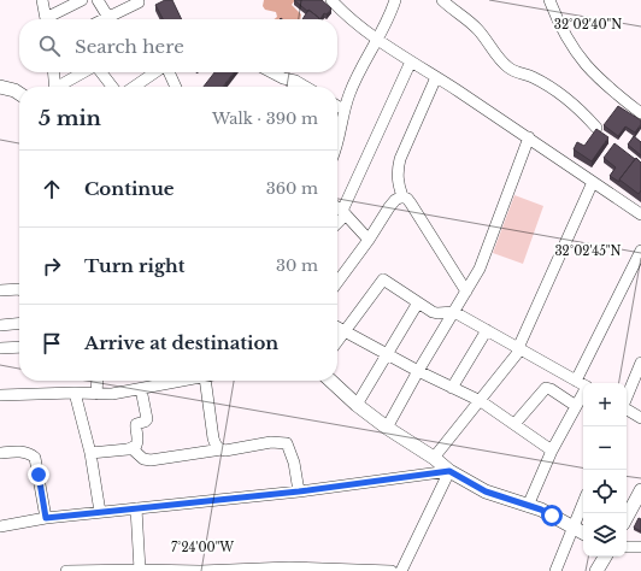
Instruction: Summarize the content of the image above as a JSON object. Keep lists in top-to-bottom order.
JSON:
{
  "page": {
    "search": "Search here",
    "heading": ["5 min", "Walk · 390 m"],
    "list": [
      ["Continue", "360 m"],
      ["Turn right", "30 m"],
      "Arrive at destination"
    ],
    "map_buttons": ["+", "−"]
  },
  "coordinates": ["32°02'40\"N", "32°02'45\"N", "7°24'00\"W"]
}
